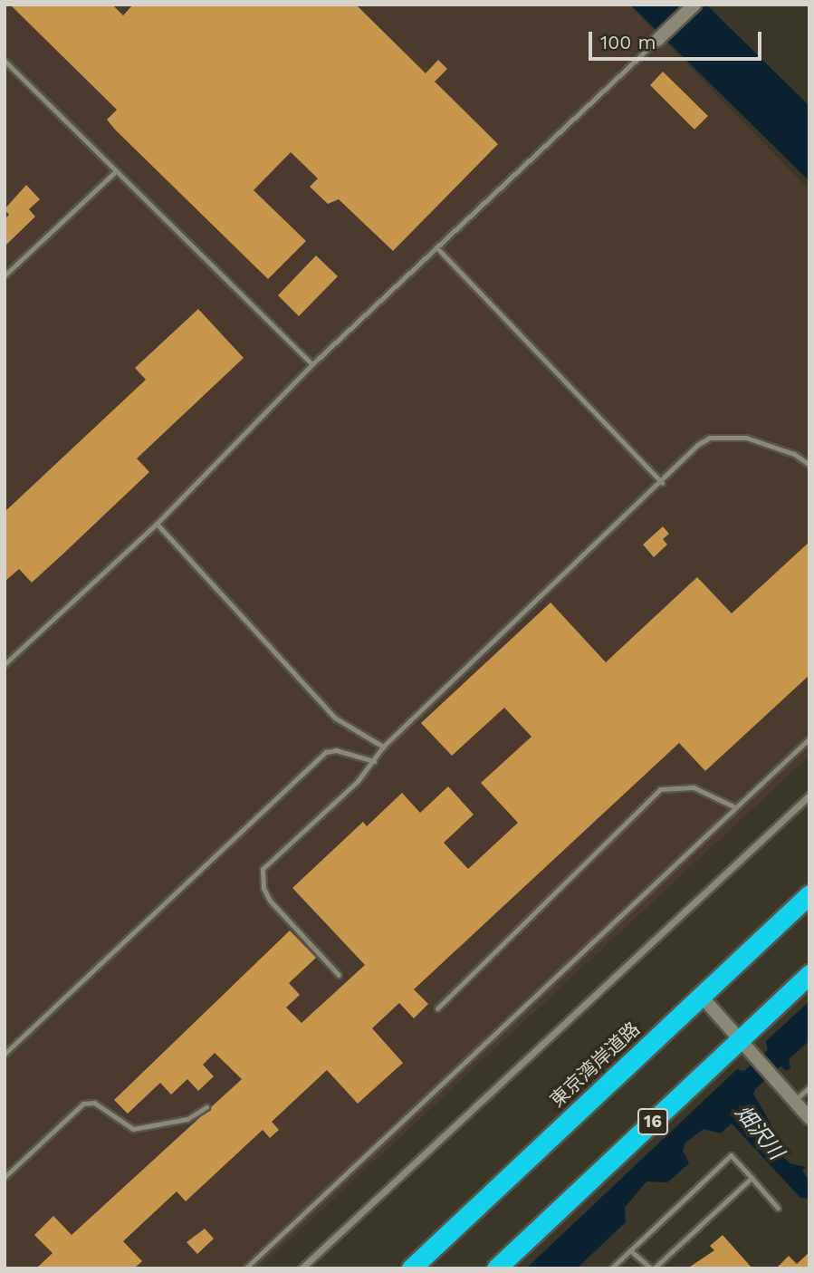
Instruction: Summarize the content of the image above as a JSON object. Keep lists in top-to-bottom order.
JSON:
{
  "streets": {
    "highway": ["東京湾岸道路", "16"]
  },
  "water": ["畑沢川"],
  "scale_bar": "100 m"
}
